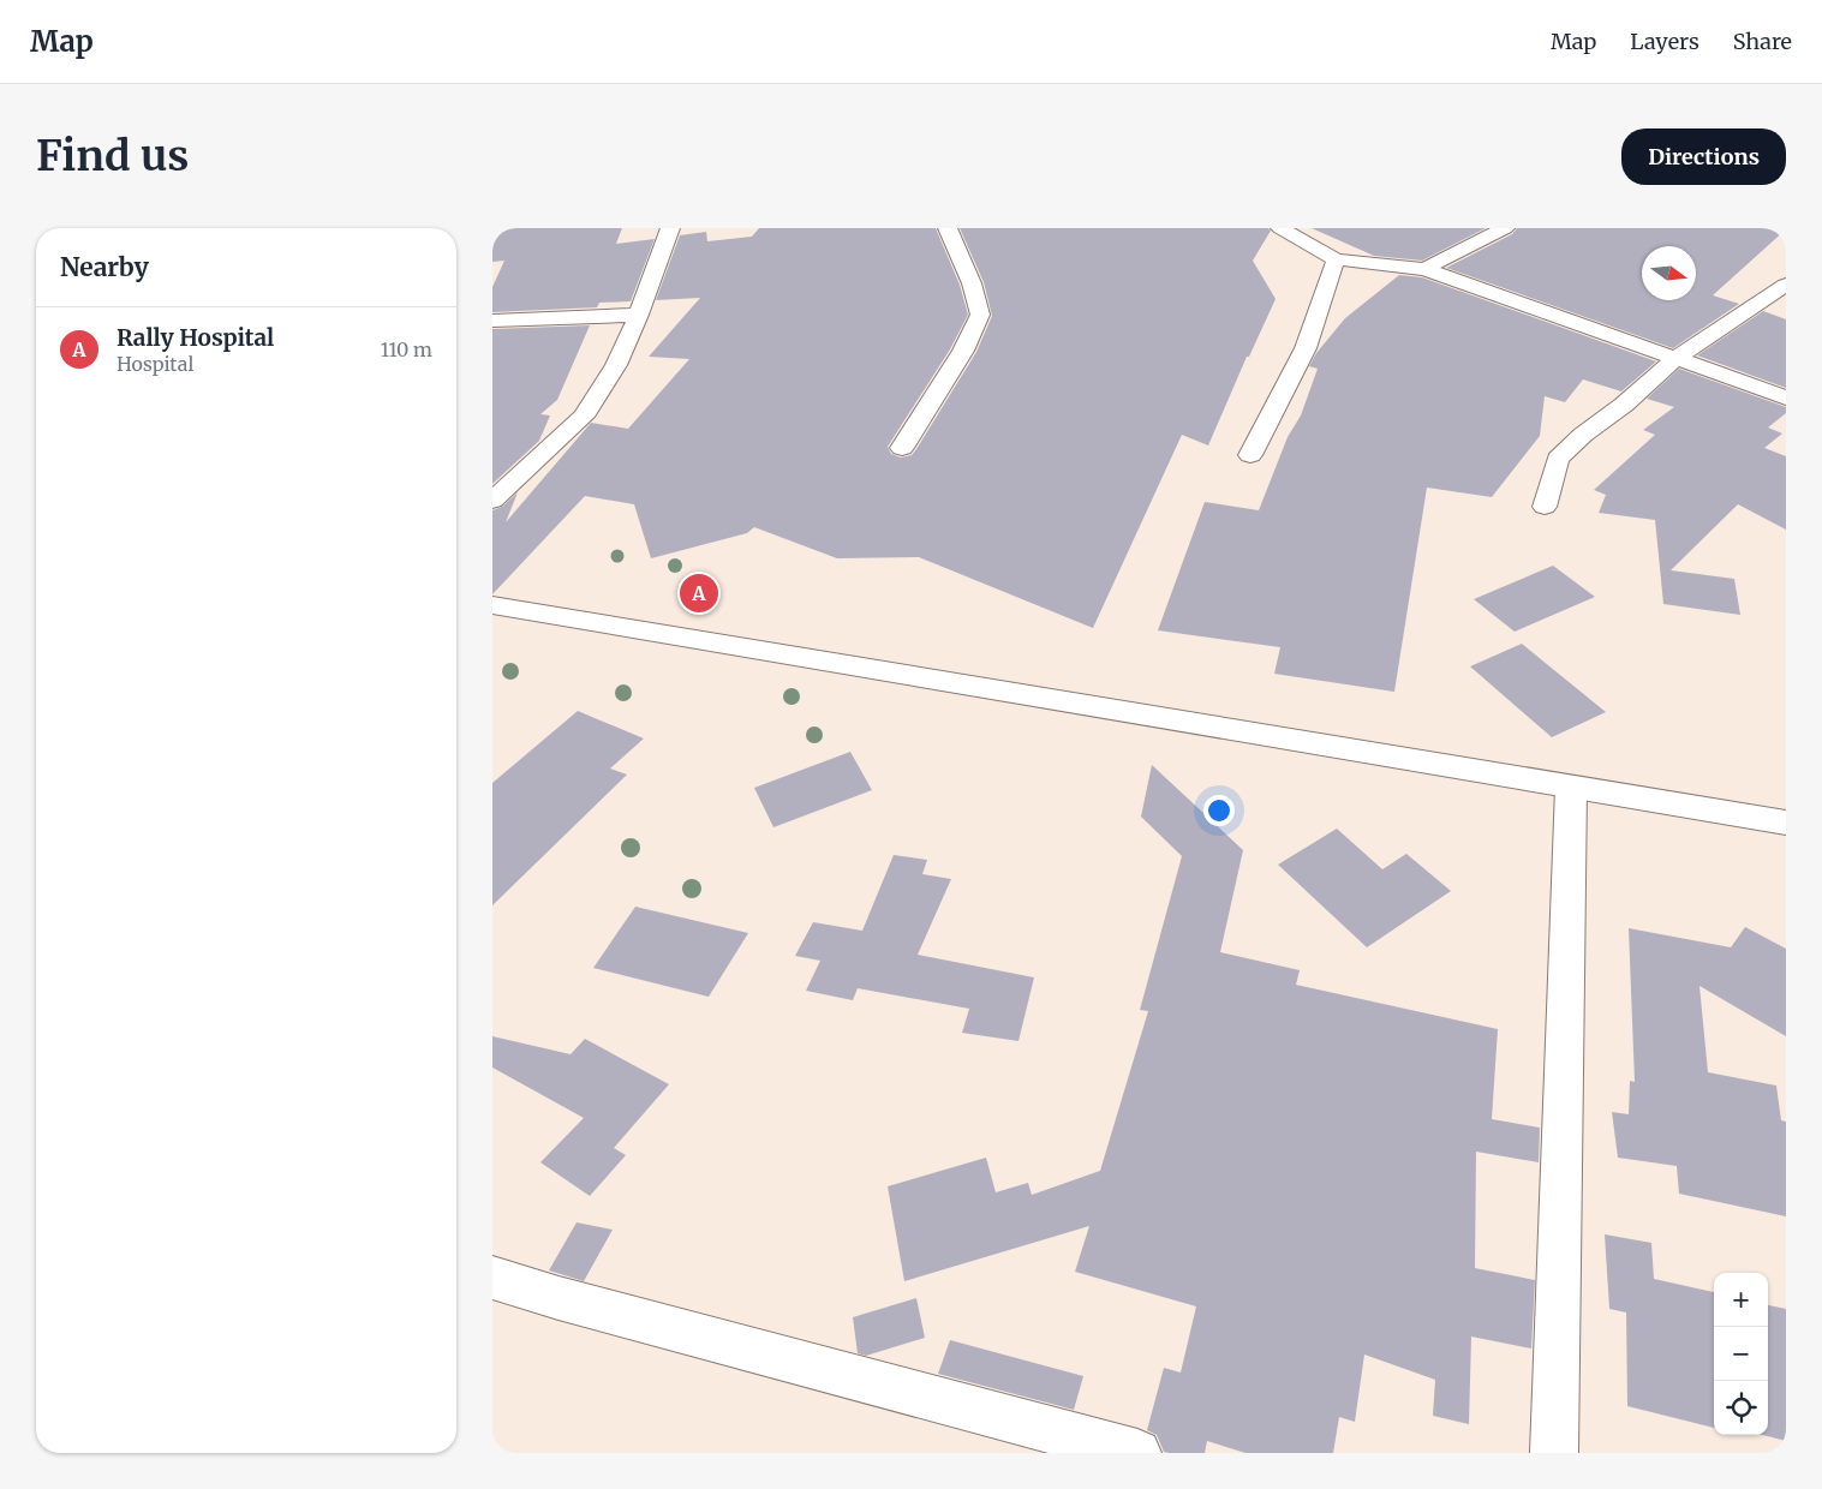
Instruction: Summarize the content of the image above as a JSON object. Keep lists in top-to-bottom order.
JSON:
{
  "north": "right",
  "page": {
    "header": "Map",
    "nav": ["Map", "Layers", "Share"],
    "buttons": "Directions",
    "title": "Find us",
    "heading": "Nearby",
    "list": [
      {
        "mark": "A",
        "name": "Rally Hospital",
        "note": "Hospital",
        "value": "110 m"
      }
    ],
    "pins": "A",
    "map_buttons": ["+", "−"]
  }
}
